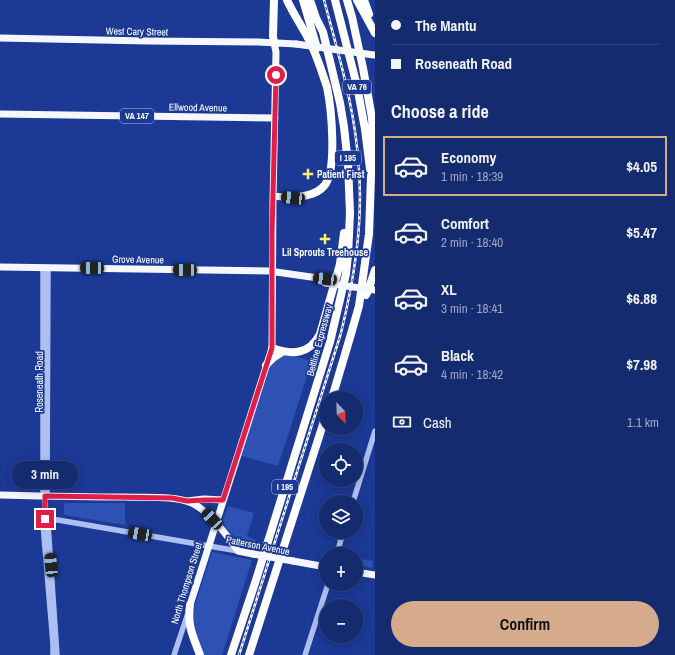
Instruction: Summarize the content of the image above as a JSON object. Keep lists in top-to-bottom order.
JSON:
{
  "streets": {
    "highway": ["VA 76", "I 195", "Beltline Expressway"],
    "main road": [
      "West Cary Street",
      "Ellwood Avenue",
      "VA 147",
      "Grove Avenue",
      "Patterson Avenue",
      "North Thompson Street"
    ],
    "street": ["Roseneath Road"]
  },
  "crossings": [
    ["West Cary Street", "North Thompson Street"],
    ["VA 76", "I 195"],
    ["Ellwood Avenue", "North Thompson Street"],
    ["Grove Avenue", "Roseneath Road"],
    ["Grove Avenue", "North Thompson Street"],
    ["Roseneath Road", "Patterson Avenue"],
    ["Patterson Avenue", "North Thompson Street"]
  ],
  "places": {
    "health": ["Patient First", "Lil Sprouts Treehouse"]
  },
  "north": "bottom right",
  "page": {
    "banner": ["The Mantu", "Roseneath Road"],
    "heading": "Choose a ride",
    "list": [
      {
        "name": "Economy",
        "note": "1 min · 18:39",
        "value": "$4.05"
      },
      {
        "name": "Comfort",
        "note": "2 min · 18:40",
        "value": "$5.47"
      },
      {
        "name": "XL",
        "note": "3 min · 18:41",
        "value": "$6.88"
      },
      {
        "name": "Black",
        "note": "4 min · 18:42",
        "value": "$7.98"
      }
    ],
    "map_buttons": ["+", "−"],
    "pay": ["Cash", "1.1 km"],
    "bubble": "3 min",
    "buttons": "Confirm"
  }
}
